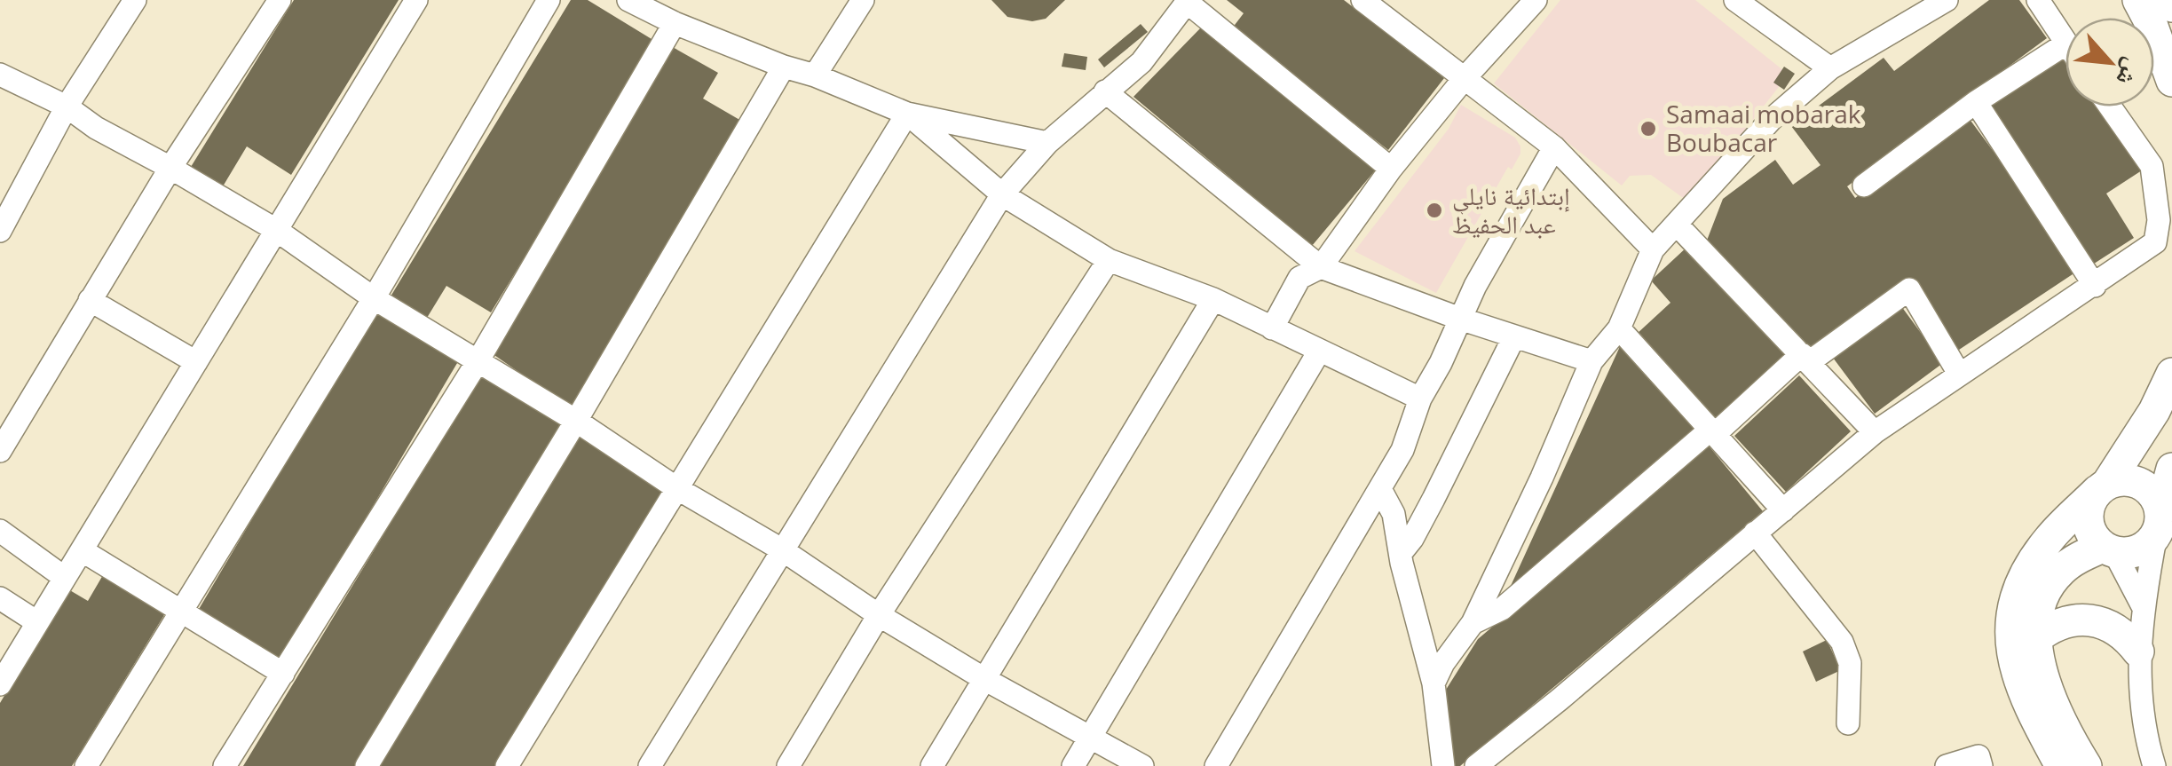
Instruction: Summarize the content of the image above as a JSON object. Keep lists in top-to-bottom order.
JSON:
{
  "places": ["Samaai mobarak Boubacar", "إبتدائية نايلي عبد الحفيظ"],
  "north": "bottom right"
}
